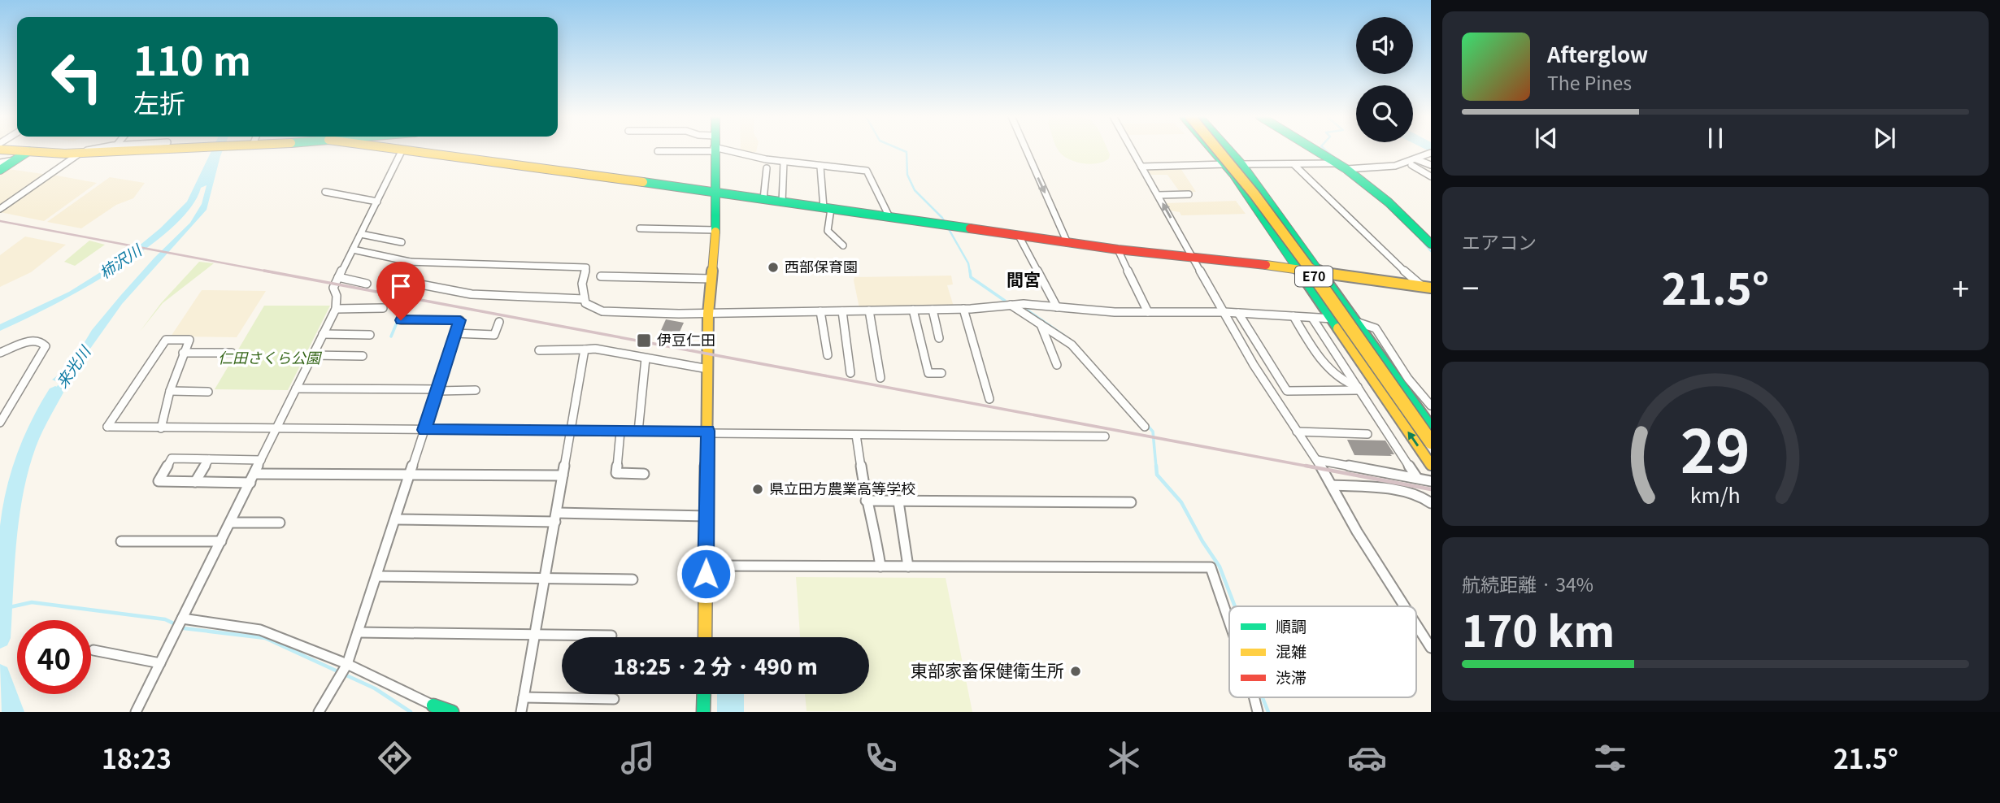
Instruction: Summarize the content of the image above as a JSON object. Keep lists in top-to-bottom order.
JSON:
{
  "streets": {
    "main road": ["E70"]
  },
  "districts": ["間宮"],
  "water": ["柿沢川", "来光川"],
  "parks": ["仁田さくら公園"],
  "places": {
    "other": ["西部保育園", "県立田方農業高等学校", "東部家畜保健衛生所"],
    "transit": ["伊豆仁田"]
  },
  "legend": ["順調", "混雑", "渋滞"],
  "page": {
    "turn": ["110 m", "左折"],
    "song": ["Afterglow", "The Pines"],
    "tile": [
      "エアコン",
      ["航続距離 · 34%", "170 km"]
    ],
    "heat": ["−", "21.5°", "+"],
    "limit": "40",
    "trip": "18:25 · 2 分 · 490 m",
    "tabs": ["18:23", "21.5°"],
    "gauge": ["29", "km/h"]
  }
}
